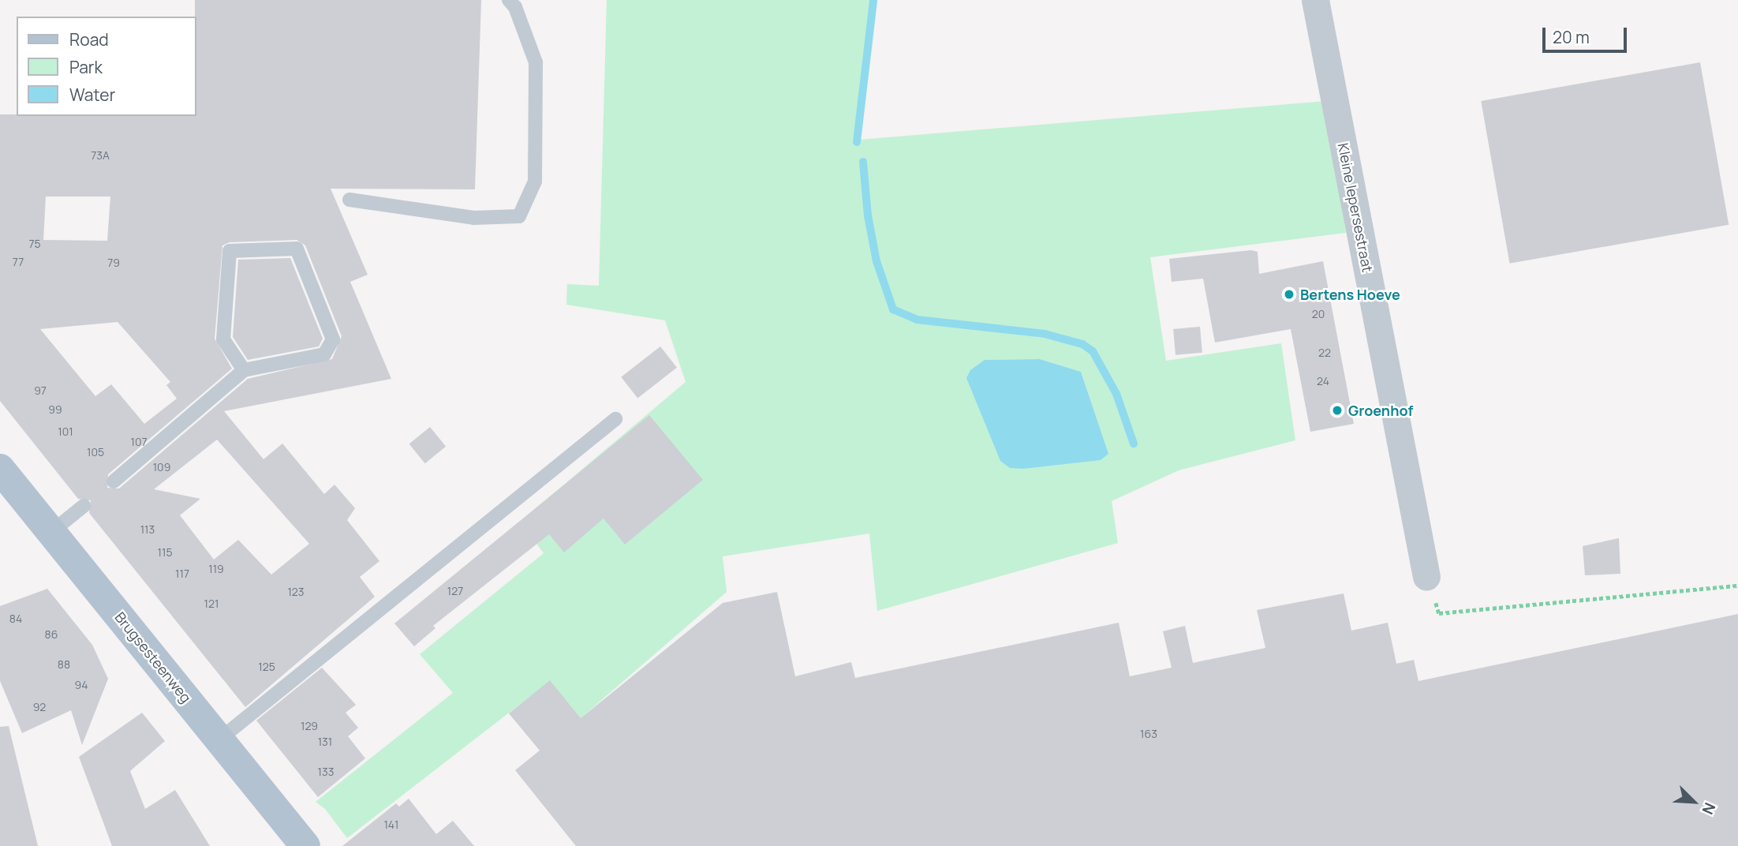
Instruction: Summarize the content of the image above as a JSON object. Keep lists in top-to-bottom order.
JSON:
{
  "streets": {
    "main road": ["Brugsesteenweg"],
    "street": ["Kleine Iepersestraat"]
  },
  "places": ["Bertens Hoeve", "Groenhof"],
  "house_numbers": [
    "73A",
    "75",
    "77",
    "79",
    "20",
    "22",
    "24",
    "97",
    "99",
    "101",
    "107",
    "105",
    "109",
    "113",
    "115",
    "119",
    "117",
    "127",
    "123",
    "121",
    "84",
    "86",
    "88",
    "125",
    "94",
    "92",
    "129",
    "163",
    "131",
    "133",
    "141"
  ],
  "legend": ["Road", "Park", "Water"],
  "scale_bar": "20 m",
  "north": "bottom right"
}
